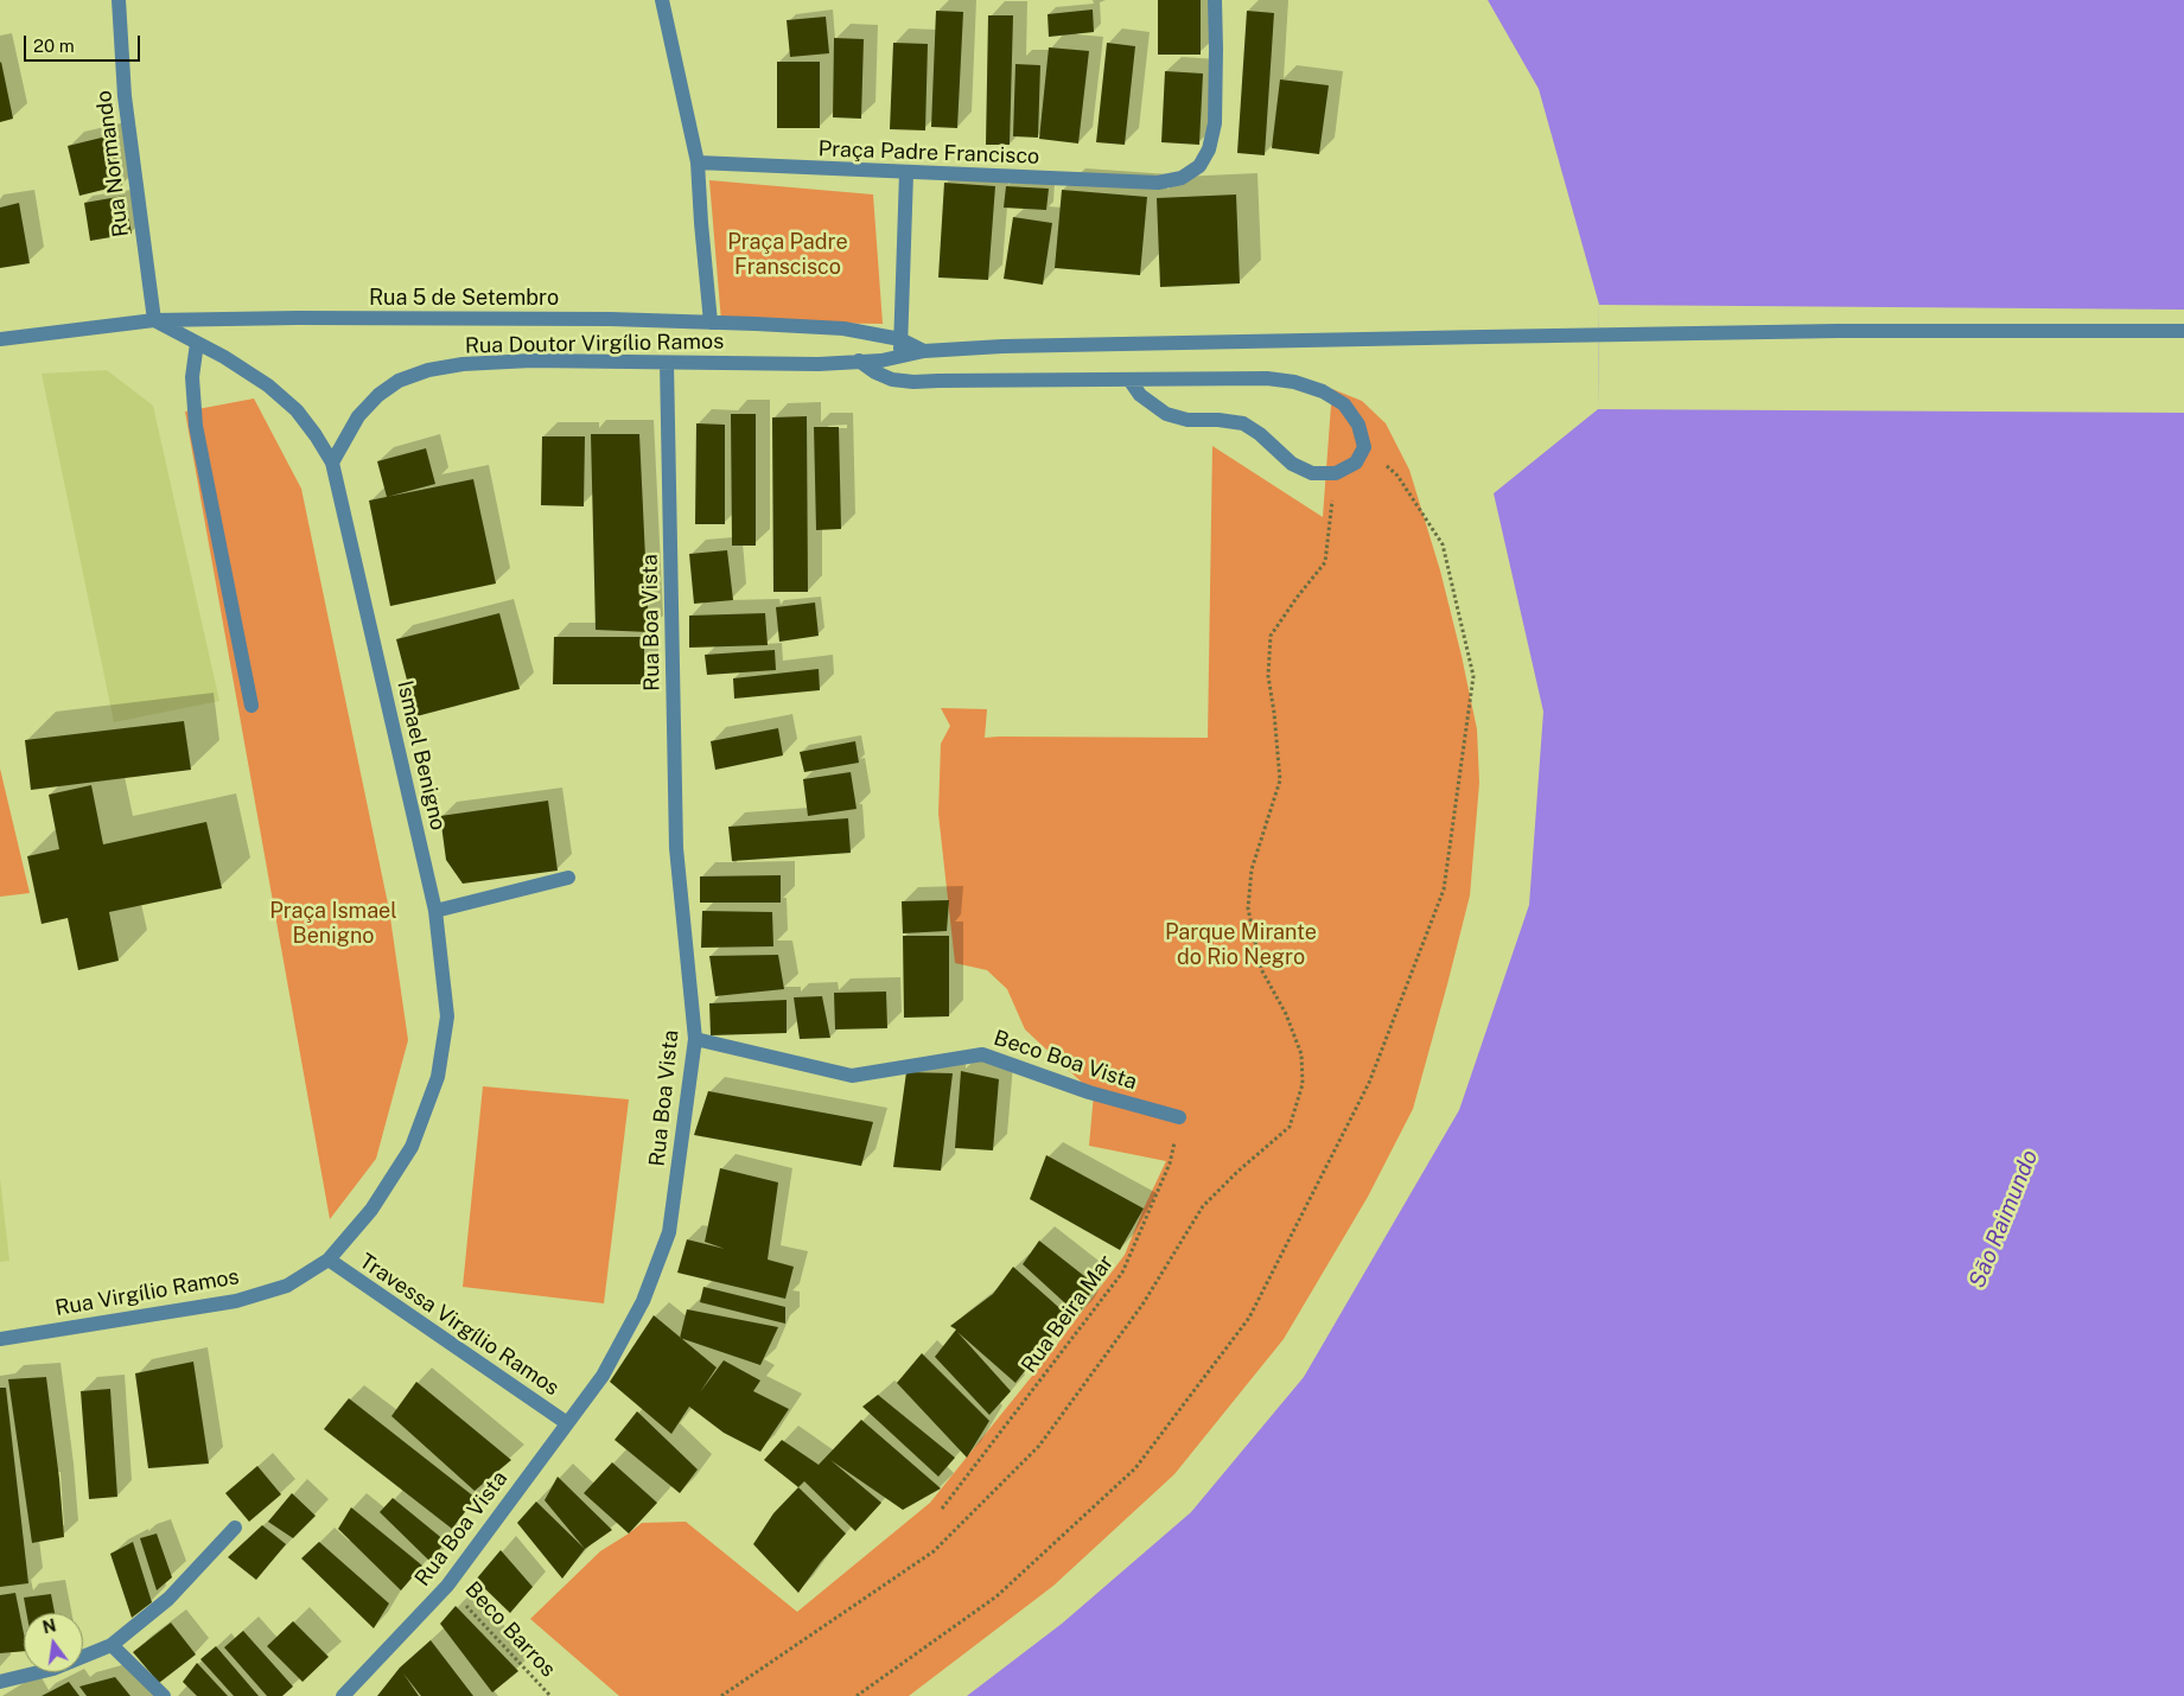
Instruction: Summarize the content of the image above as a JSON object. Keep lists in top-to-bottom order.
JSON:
{
  "streets": {
    "street": [
      "Praça Padre Francisco",
      "Rua Normando",
      "Rua 5 de Setembro",
      "Rua Doutor Virgílio Ramos",
      "Rua Boa Vista",
      "Ismael Benigno",
      "Beco Boa Vista",
      "Rua Virgílio Ramos",
      "Travessa Virgílio Ramos"
    ],
    "path": ["Rua Beira Mar", "Beco Barros"]
  },
  "crossings": [
    ["Rua Normando", "Rua 5 de Setembro"],
    ["Rua Normando", "Ismael Benigno"],
    ["Rua 5 de Setembro", "Rua Doutor Virgílio Ramos"],
    ["Rua 5 de Setembro", "Ismael Benigno"],
    ["Rua Doutor Virgílio Ramos", "Rua Boa Vista"],
    ["Rua Doutor Virgílio Ramos", "Ismael Benigno"],
    ["Rua Boa Vista", "Beco Boa Vista"],
    ["Rua Boa Vista", "Travessa Virgílio Ramos"],
    ["Rua Boa Vista", "Beco Barros"],
    ["Ismael Benigno", "Rua Virgílio Ramos"],
    ["Ismael Benigno", "Travessa Virgílio Ramos"],
    ["Beco Boa Vista", "Rua Beira Mar"],
    ["Rua Virgílio Ramos", "Travessa Virgílio Ramos"]
  ],
  "water": ["São Raimundo"],
  "parks": ["Praça Padre Franscisco", "Praça Ismael Benigno", "Parque Mirante do Rio Negro"],
  "scale_bar": "20 m",
  "north": "top"
}
